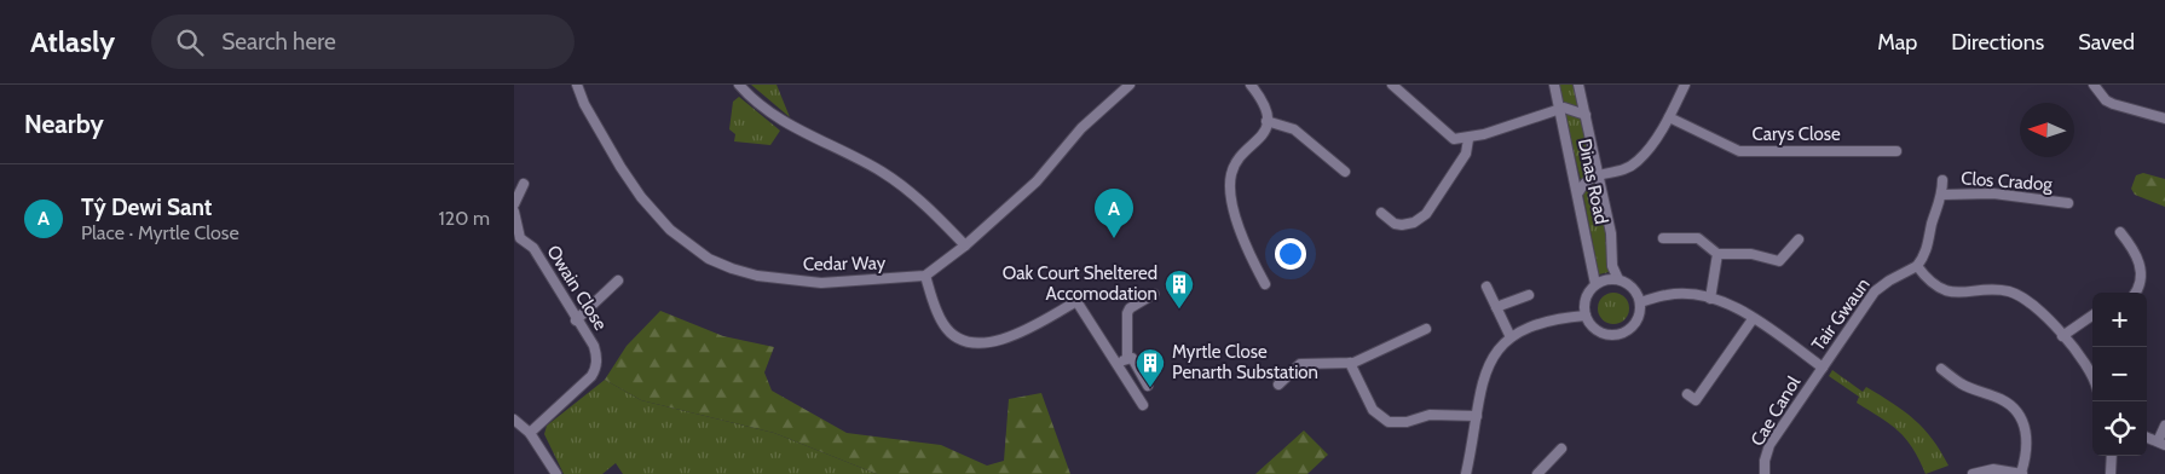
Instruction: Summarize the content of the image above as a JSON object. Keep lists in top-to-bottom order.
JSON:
{
  "streets": {
    "street": [
      "Carys Close",
      "Dinas Road",
      "Clos Cradog",
      "Cedar Way",
      "Owain Close",
      "Tair Gwaun",
      "Cae Canol"
    ]
  },
  "crossings": [
    ["Tair Gwaun", "Cae Canol"]
  ],
  "places": {
    "building": ["Oak Court Sheltered Accomodation", "Myrtle Close Penarth Substation"]
  },
  "north": "left",
  "page": {
    "header": "Atlasly",
    "search": "Search here",
    "nav": ["Map", "Directions", "Saved"],
    "heading": "Nearby",
    "list": [
      {
        "mark": "A",
        "name": "Tŷ Dewi Sant",
        "note": "Place · Myrtle Close",
        "value": "120 m"
      }
    ],
    "pins": "A",
    "map_buttons": ["+", "−"]
  }
}
